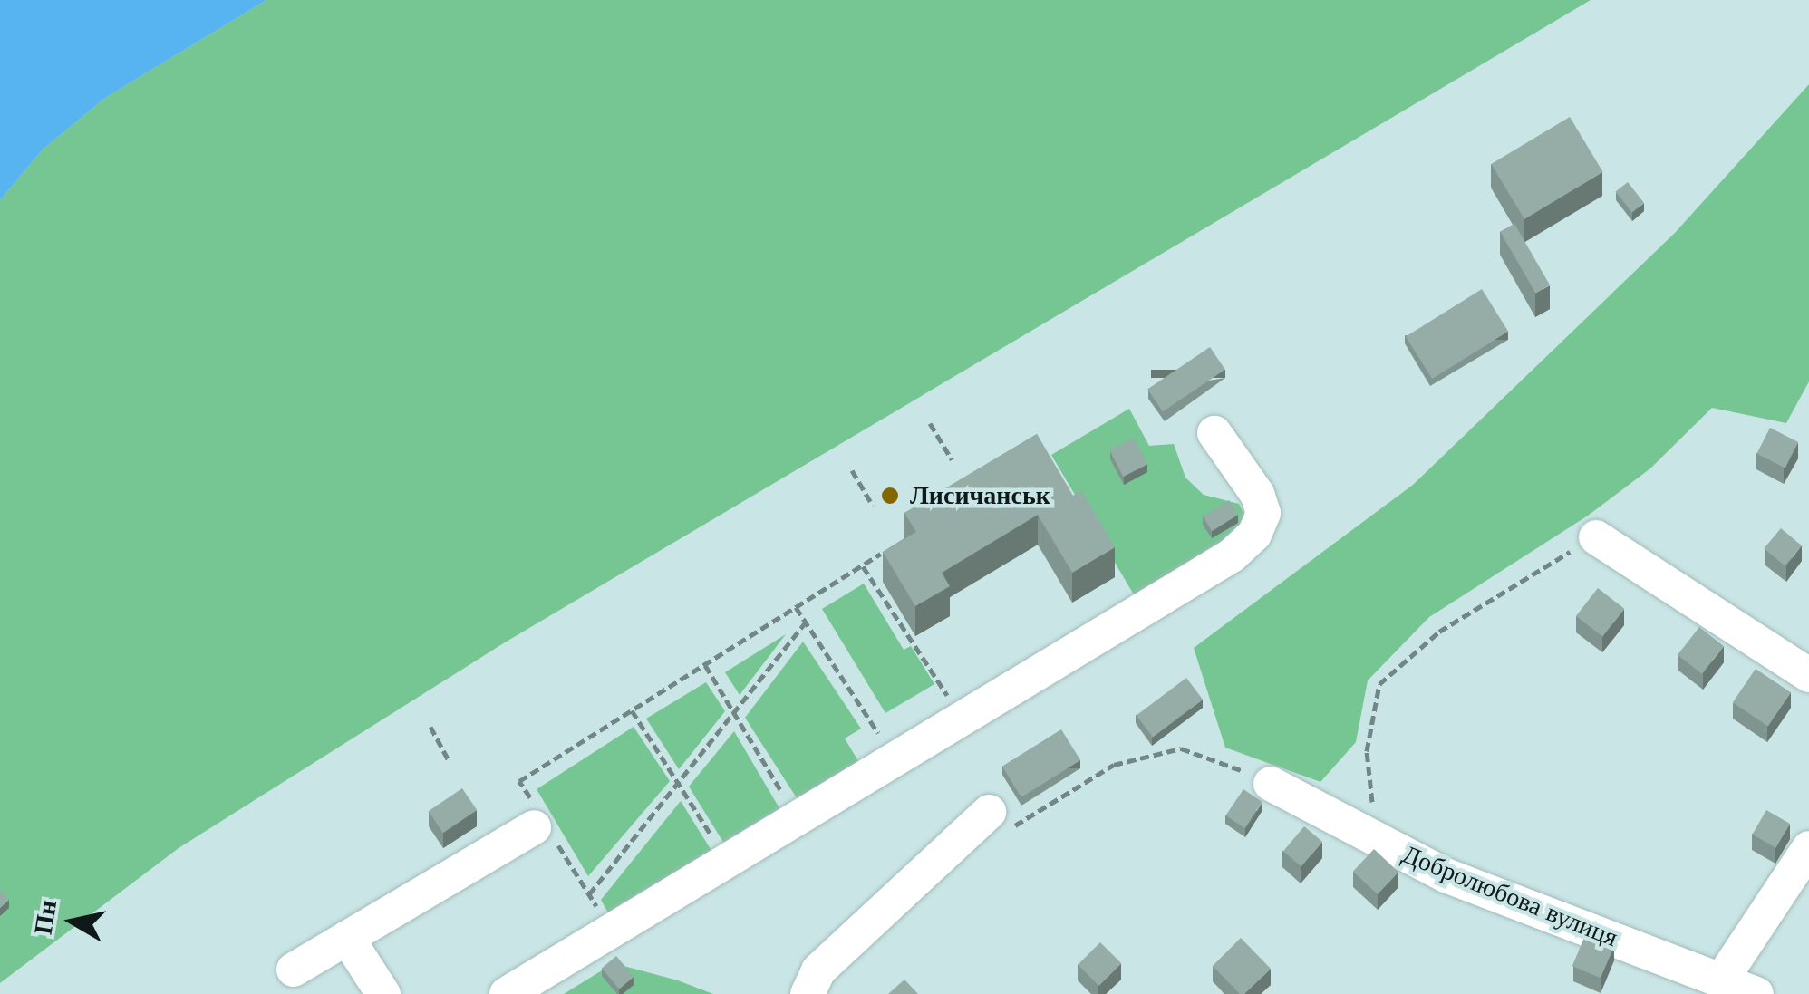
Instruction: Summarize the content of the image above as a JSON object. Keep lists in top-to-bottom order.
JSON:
{
  "streets": {
    "street": ["Добролюбова вулиця"]
  },
  "places": ["Лисичанськ"],
  "north": "left"
}
